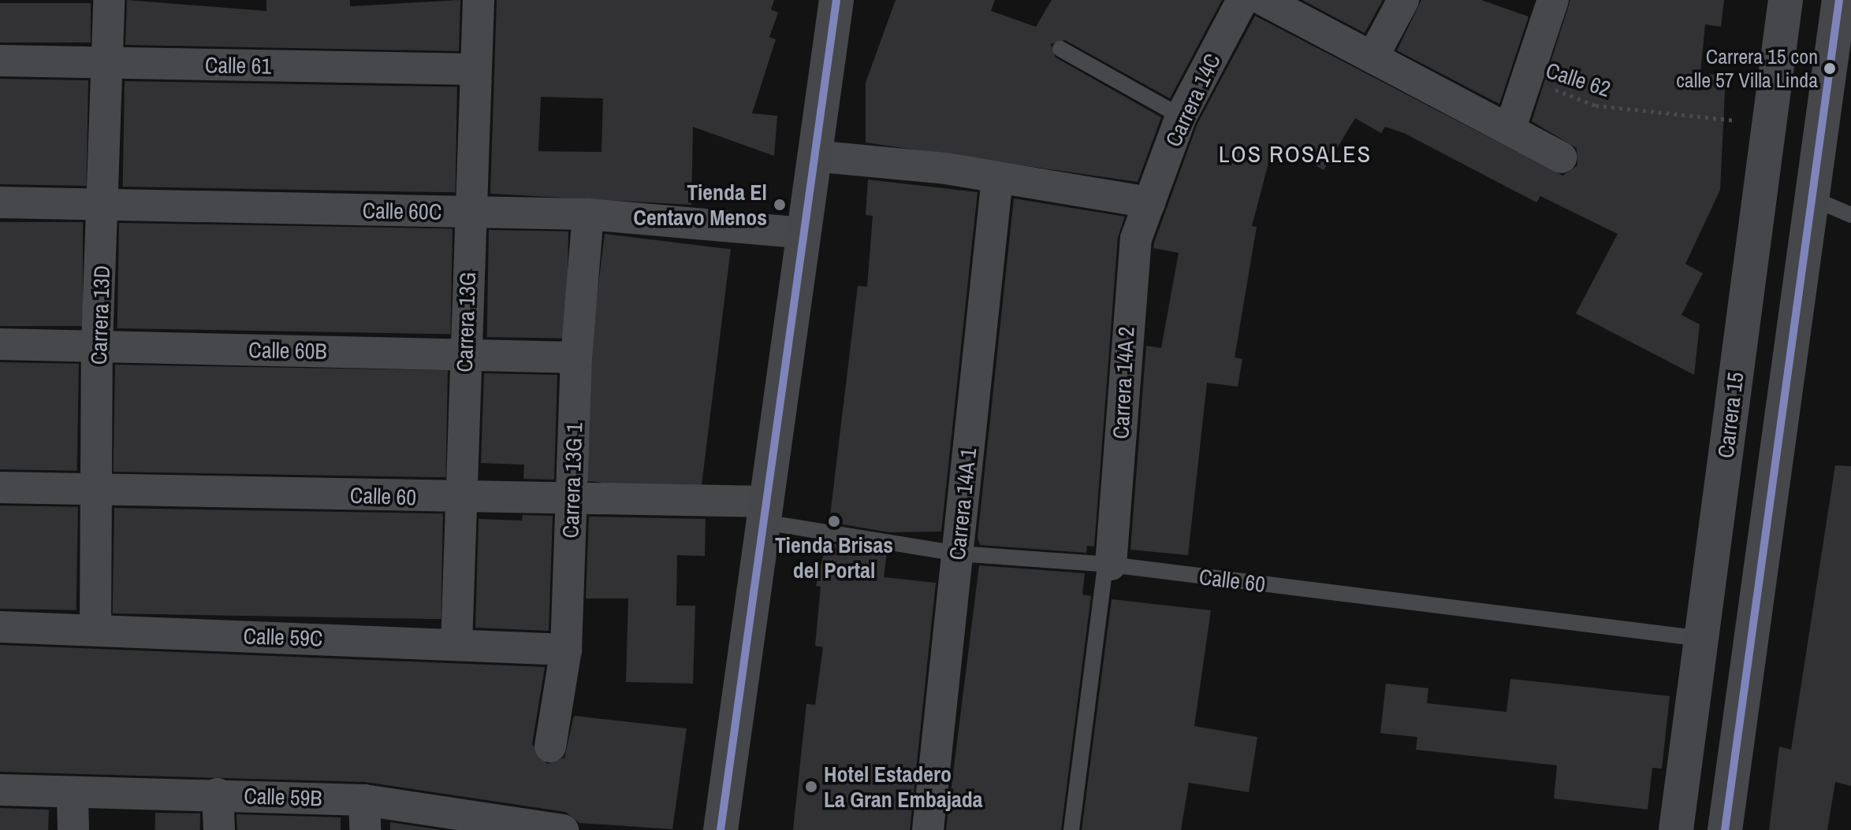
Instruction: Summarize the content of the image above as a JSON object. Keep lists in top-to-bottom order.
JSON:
{
  "streets": {
    "main road": ["Carrera 15"],
    "street": [
      "Calle 61",
      "Carrera 14C",
      "Calle 60C",
      "Carrera 13D",
      "Carrera 13G",
      "Calle 60B",
      "Carrera 14A 2",
      "Carrera 13G 1",
      "Calle 60",
      "Carrera 14A 1",
      "Calle 59C",
      "Calle 59B"
    ],
    "path": ["Calle 62"]
  },
  "crossings": [
    ["Calle 61", "Carrera 13D"],
    ["Calle 61", "Carrera 13G"],
    ["Calle 62", "Carrera 15"],
    ["Carrera 14C", "Carrera 14A 2"],
    ["Calle 60C", "Carrera 13D"],
    ["Calle 60C", "Carrera 13G"],
    ["Calle 60C", "Carrera 13G 1"],
    ["Carrera 13D", "Calle 60B"],
    ["Carrera 13D", "Calle 60"],
    ["Carrera 13D", "Calle 59C"],
    ["Carrera 13G", "Calle 60B"],
    ["Carrera 13G", "Calle 60"],
    ["Carrera 13G", "Calle 59C"],
    ["Calle 60B", "Carrera 13G 1"],
    ["Carrera 14A 2", "Calle 60"],
    ["Carrera 15", "Calle 60"],
    ["Carrera 13G 1", "Calle 60"],
    ["Carrera 13G 1", "Calle 59C"],
    ["Calle 60", "Carrera 14A 1"]
  ],
  "districts": ["LOS ROSALES"],
  "places": [
    "Carrera 15 con calle 57 Villa Linda",
    "Tienda El Centavo Menos",
    "Tienda Brisas del Portal",
    "Hotel Estadero La Gran Embajada"
  ]
}
